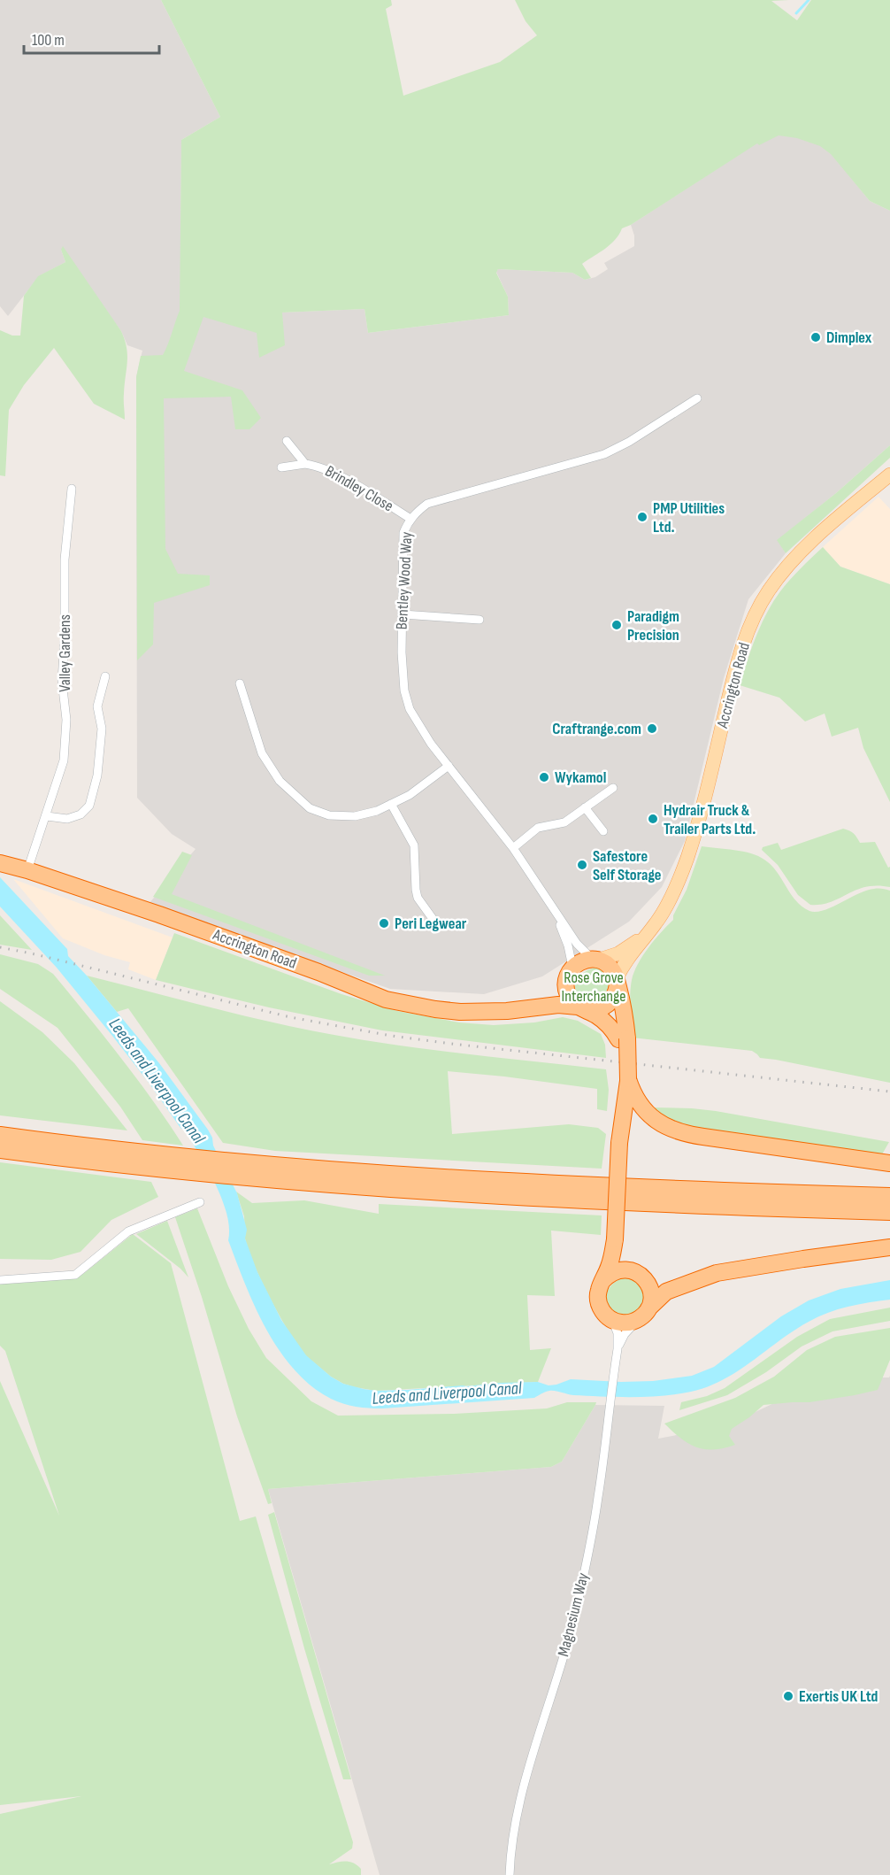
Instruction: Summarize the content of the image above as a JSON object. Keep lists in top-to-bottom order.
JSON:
{
  "streets": {
    "highway": ["Accrington Road"],
    "street": [
      "Brindley Close",
      "Bentley Wood Way",
      "Valley Gardens",
      "Magnesium Way"
    ]
  },
  "crossings": [
    ["Brindley Close", "Bentley Wood Way"],
    ["Bentley Wood Way", "Accrington Road"],
    ["Valley Gardens", "Accrington Road"]
  ],
  "water": ["Leeds and Liverpool Canal"],
  "parks": ["Rose Grove Interchange"],
  "places": [
    "Dimplex",
    "PMP Utilities Ltd.",
    "Paradigm Precision",
    "Craftrange.com",
    "Wykamol",
    "Hydrair Truck & Trailer Parts Ltd.",
    "Safestore Self Storage",
    "Peri Legwear",
    "Exertis UK Ltd"
  ],
  "scale_bar": "100 m"
}
